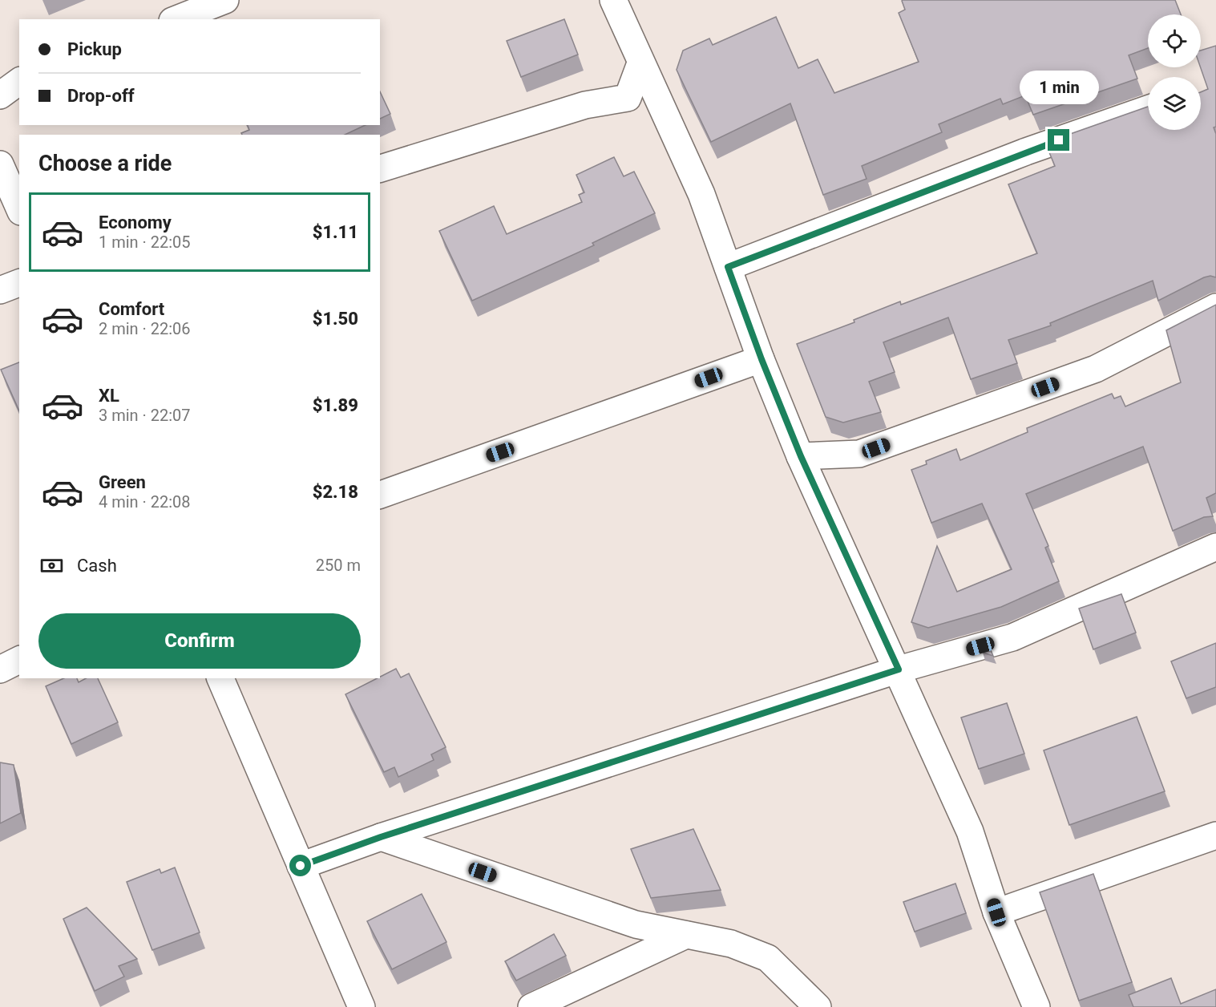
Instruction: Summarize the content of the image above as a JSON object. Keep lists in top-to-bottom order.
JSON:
{
  "page": {
    "banner": ["Pickup", "Drop-off"],
    "bubble": "1 min",
    "heading": "Choose a ride",
    "list": [
      {
        "name": "Economy",
        "note": "1 min · 22:05",
        "value": "$1.11"
      },
      {
        "name": "Comfort",
        "note": "2 min · 22:06",
        "value": "$1.50"
      },
      {
        "name": "XL",
        "note": "3 min · 22:07",
        "value": "$1.89"
      },
      {
        "name": "Green",
        "note": "4 min · 22:08",
        "value": "$2.18"
      }
    ],
    "pay": ["Cash", "250 m"],
    "buttons": "Confirm"
  }
}
